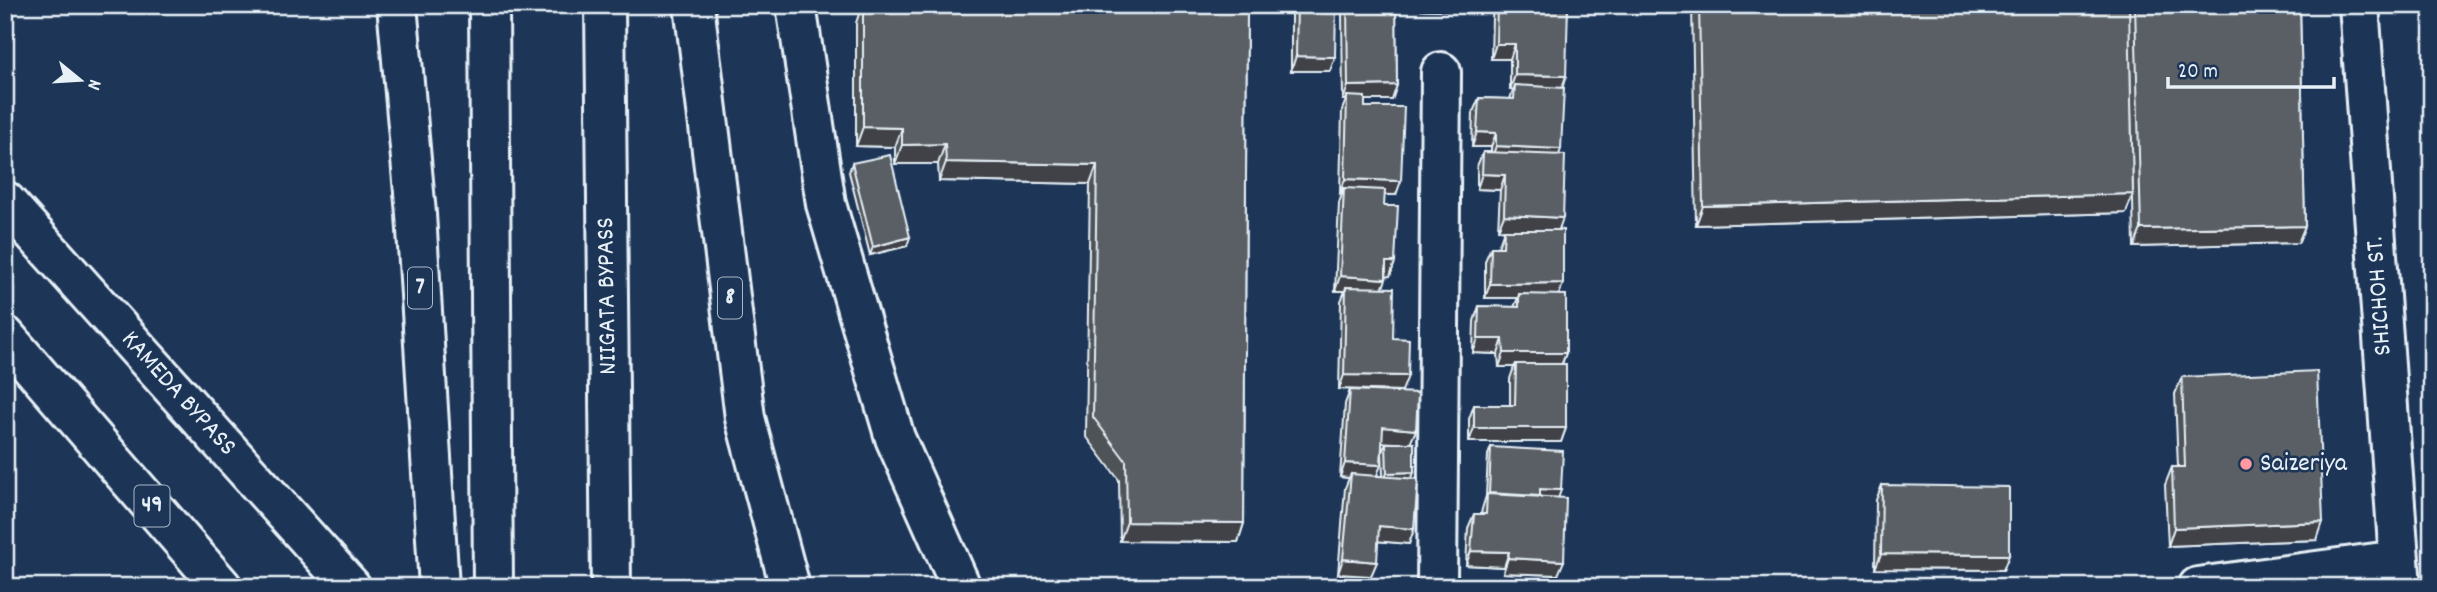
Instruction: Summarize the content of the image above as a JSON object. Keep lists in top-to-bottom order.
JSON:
{
  "streets": {
    "main road": [
      "7",
      "NIIGATA BYPASS",
      "SHICHOH ST.",
      "8",
      "KAMEDA BYPASS",
      "49"
    ]
  },
  "places": ["Saizeriya"],
  "scale_bar": "20 m",
  "north": "right"
}
